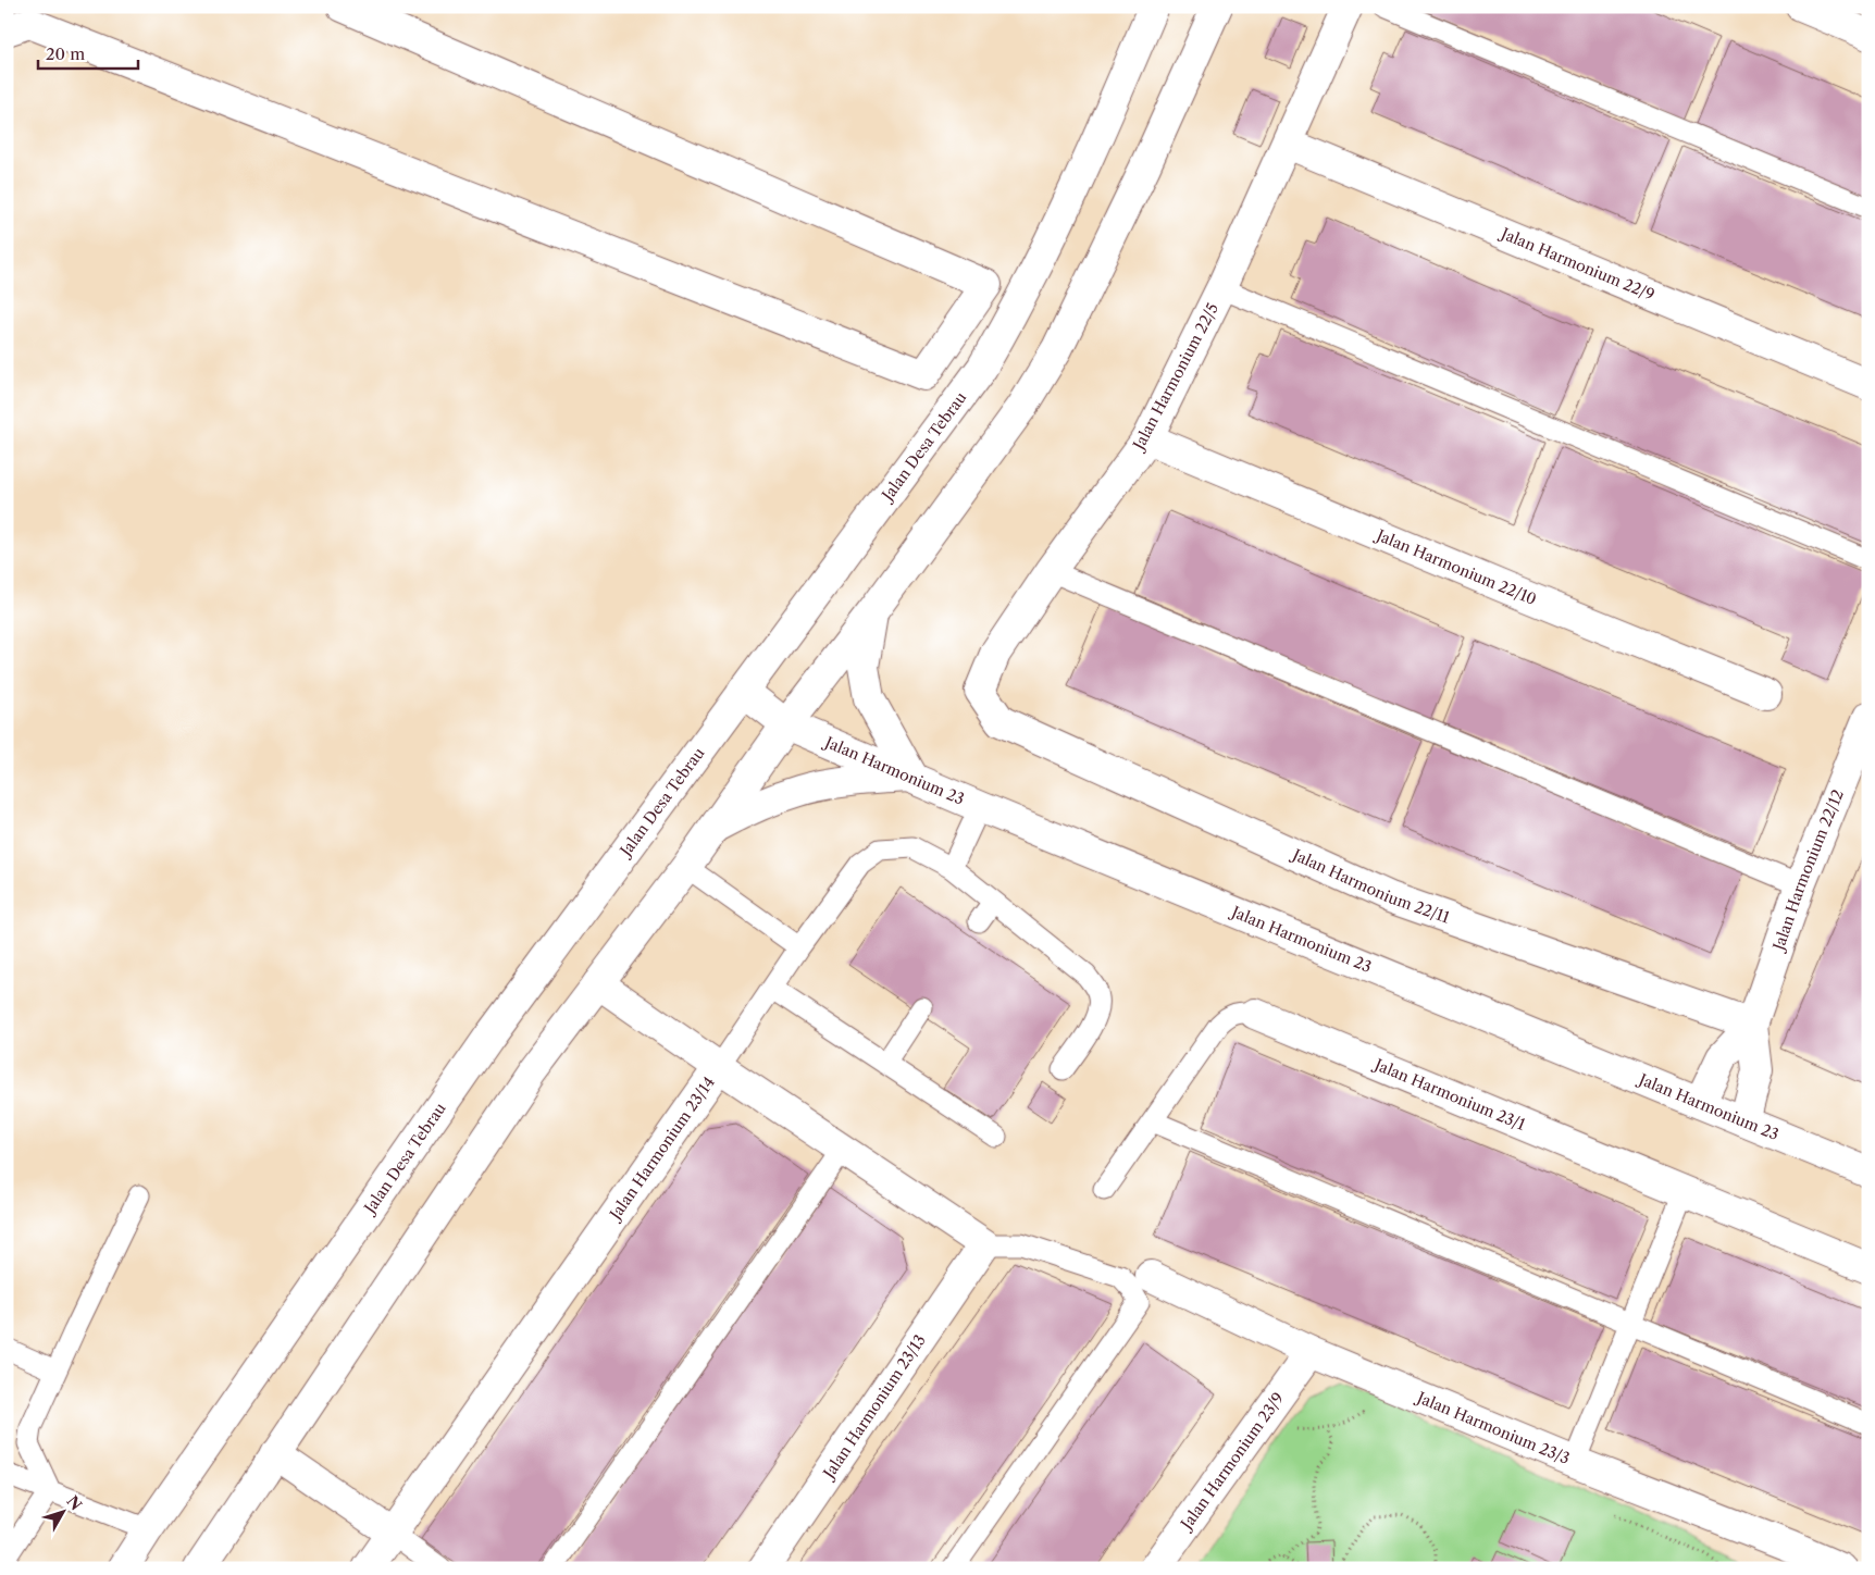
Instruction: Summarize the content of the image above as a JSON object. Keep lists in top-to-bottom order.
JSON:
{
  "streets": {
    "street": [
      "Jalan Harmonium 22/9",
      "Jalan Harmonium 22/5",
      "Jalan Desa Tebrau",
      "Jalan Harmonium 22/10",
      "Jalan Harmonium 23",
      "Jalan Harmonium 22/12",
      "Jalan Harmonium 22/11",
      "Jalan Harmonium 23/1",
      "Jalan Harmonium 23/14",
      "Jalan Harmonium 23/13",
      "Jalan Harmonium 23/3",
      "Jalan Harmonium 23/9"
    ]
  },
  "crossings": [
    ["Jalan Harmonium 22/9", "Jalan Harmonium 22/5"],
    ["Jalan Harmonium 22/5", "Jalan Harmonium 22/10"],
    ["Jalan Harmonium 22/5", "Jalan Harmonium 22/11"],
    ["Jalan Desa Tebrau", "Jalan Harmonium 23"],
    ["Jalan Harmonium 23", "Jalan Harmonium 22/12"],
    ["Jalan Harmonium 22/12", "Jalan Harmonium 22/11"],
    ["Jalan Harmonium 23/3", "Jalan Harmonium 23/9"]
  ],
  "scale_bar": "20 m",
  "north": "top right"
}
